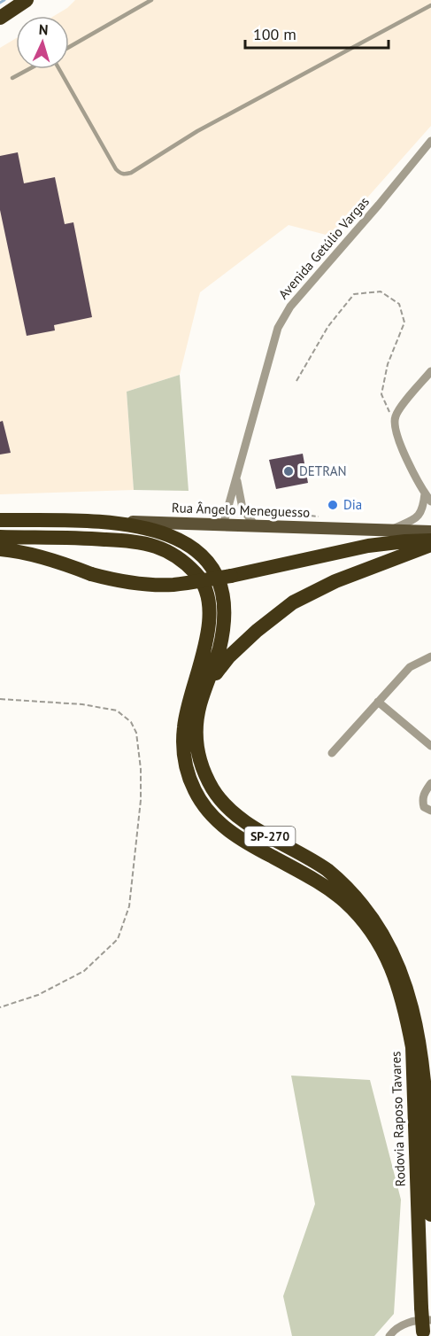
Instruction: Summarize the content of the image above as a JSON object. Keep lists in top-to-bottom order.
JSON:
{
  "streets": {
    "highway": ["SP-270", "Rodovia Raposo Tavares"],
    "main road": ["Rua Ângelo Meneguesso"],
    "street": ["Avenida Getúlio Vargas"]
  },
  "crossings": [
    ["Avenida Getúlio Vargas", "Rua Ângelo Meneguesso"],
    ["Rua Ângelo Meneguesso", "SP-270"]
  ],
  "places": ["DETRAN", "Dia"],
  "scale_bar": "100 m",
  "north": "top"
}
